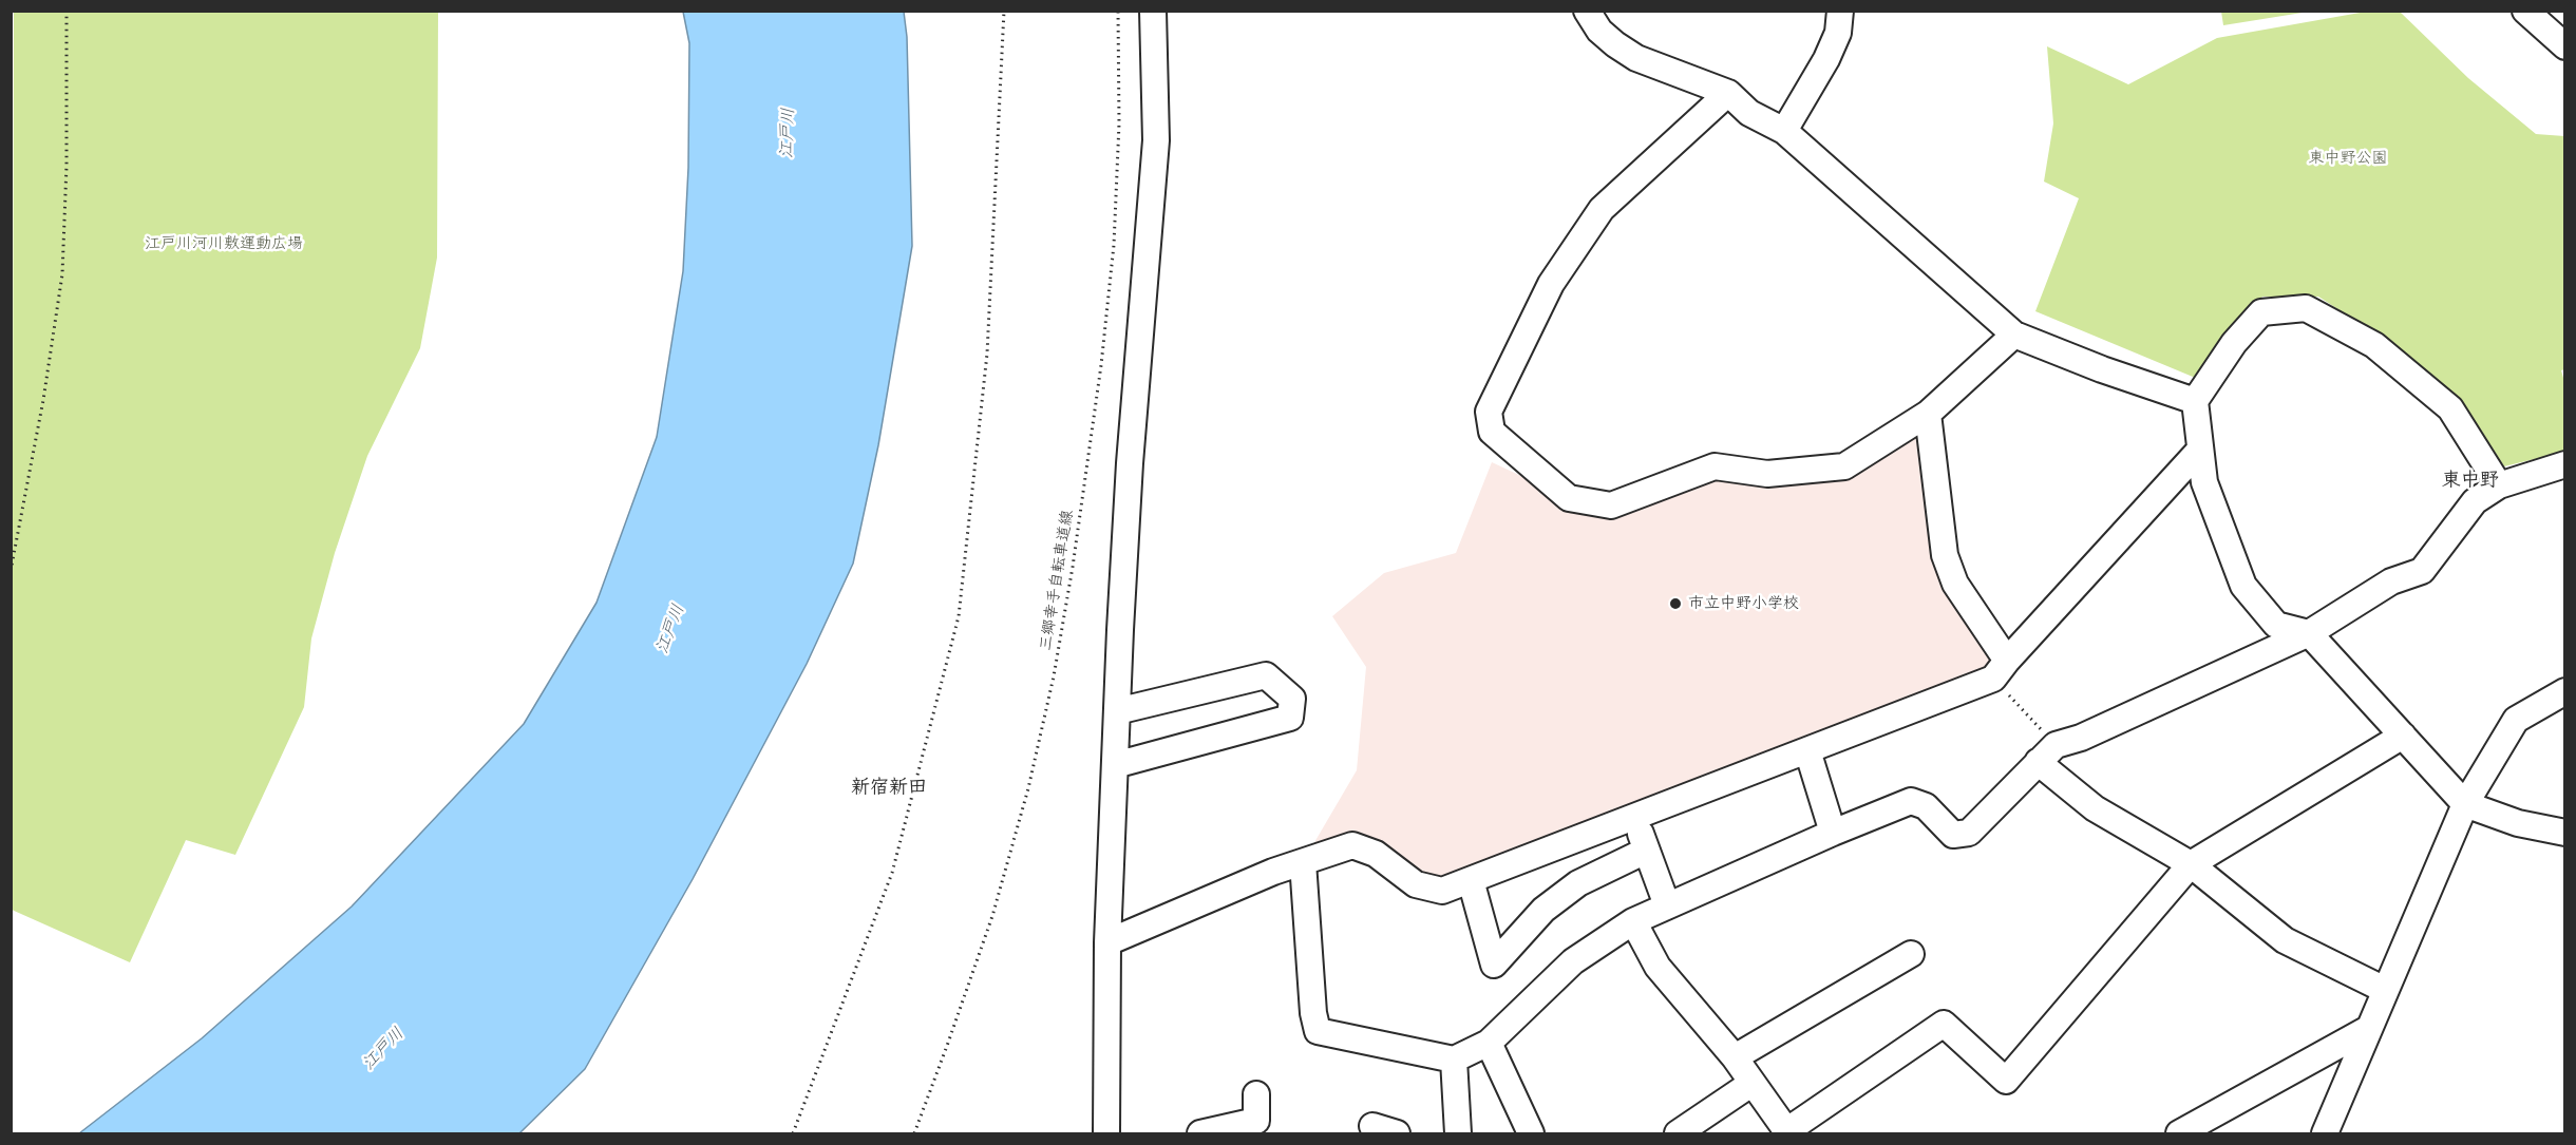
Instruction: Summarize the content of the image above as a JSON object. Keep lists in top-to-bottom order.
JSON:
{
  "streets": {
    "path": ["三郷幸手自転車道線"]
  },
  "districts": ["東中野", "新宿新田"],
  "water": ["江戸川"],
  "parks": ["東中野公園", "江戸川河川敷運動広場"],
  "places": ["市立中野小学校"]
}
